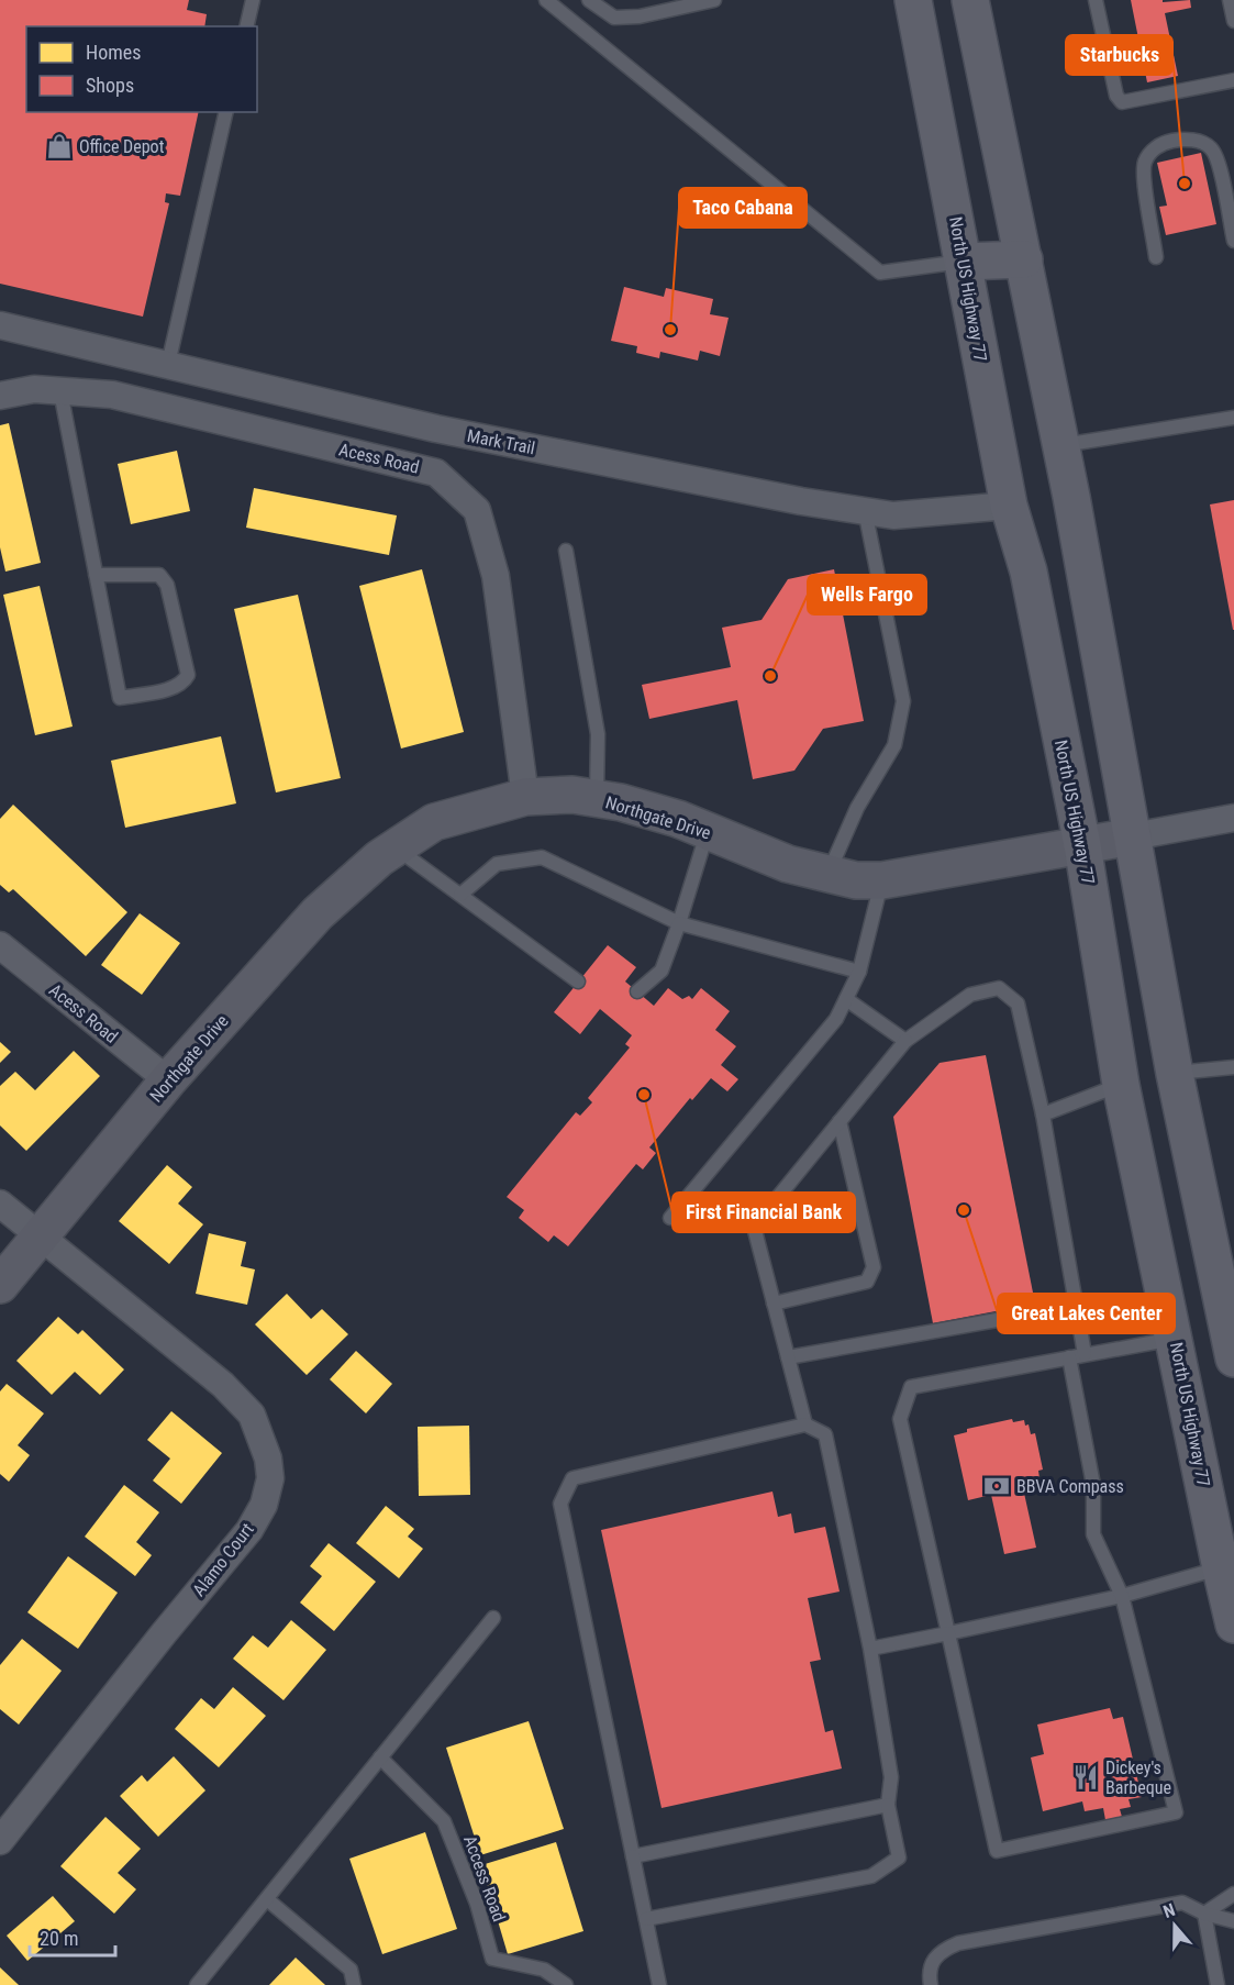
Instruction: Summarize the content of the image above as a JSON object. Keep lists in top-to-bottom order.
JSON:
{
  "streets": {
    "main road": ["North US Highway 77"],
    "street": [
      "Mark Trail",
      "Acess Road",
      "Northgate Drive",
      "Alamo Court"
    ],
    "lane": ["Access Road"]
  },
  "crossings": [
    ["North US Highway 77", "Mark Trail"],
    ["North US Highway 77", "Northgate Drive"],
    ["Acess Road", "Northgate Drive"],
    ["Northgate Drive", "Alamo Court"]
  ],
  "places": {
    "shop": ["Office Depot"],
    "other": [
      "Starbucks",
      "Taco Cabana",
      "Wells Fargo",
      "First Financial Bank",
      "Great Lakes Center"
    ],
    "bank": ["BBVA Compass"],
    "restaurant": ["Dickey's Barbeque"]
  },
  "legend": ["Homes", "Shops"],
  "scale_bar": "20 m",
  "north": "top"
}
